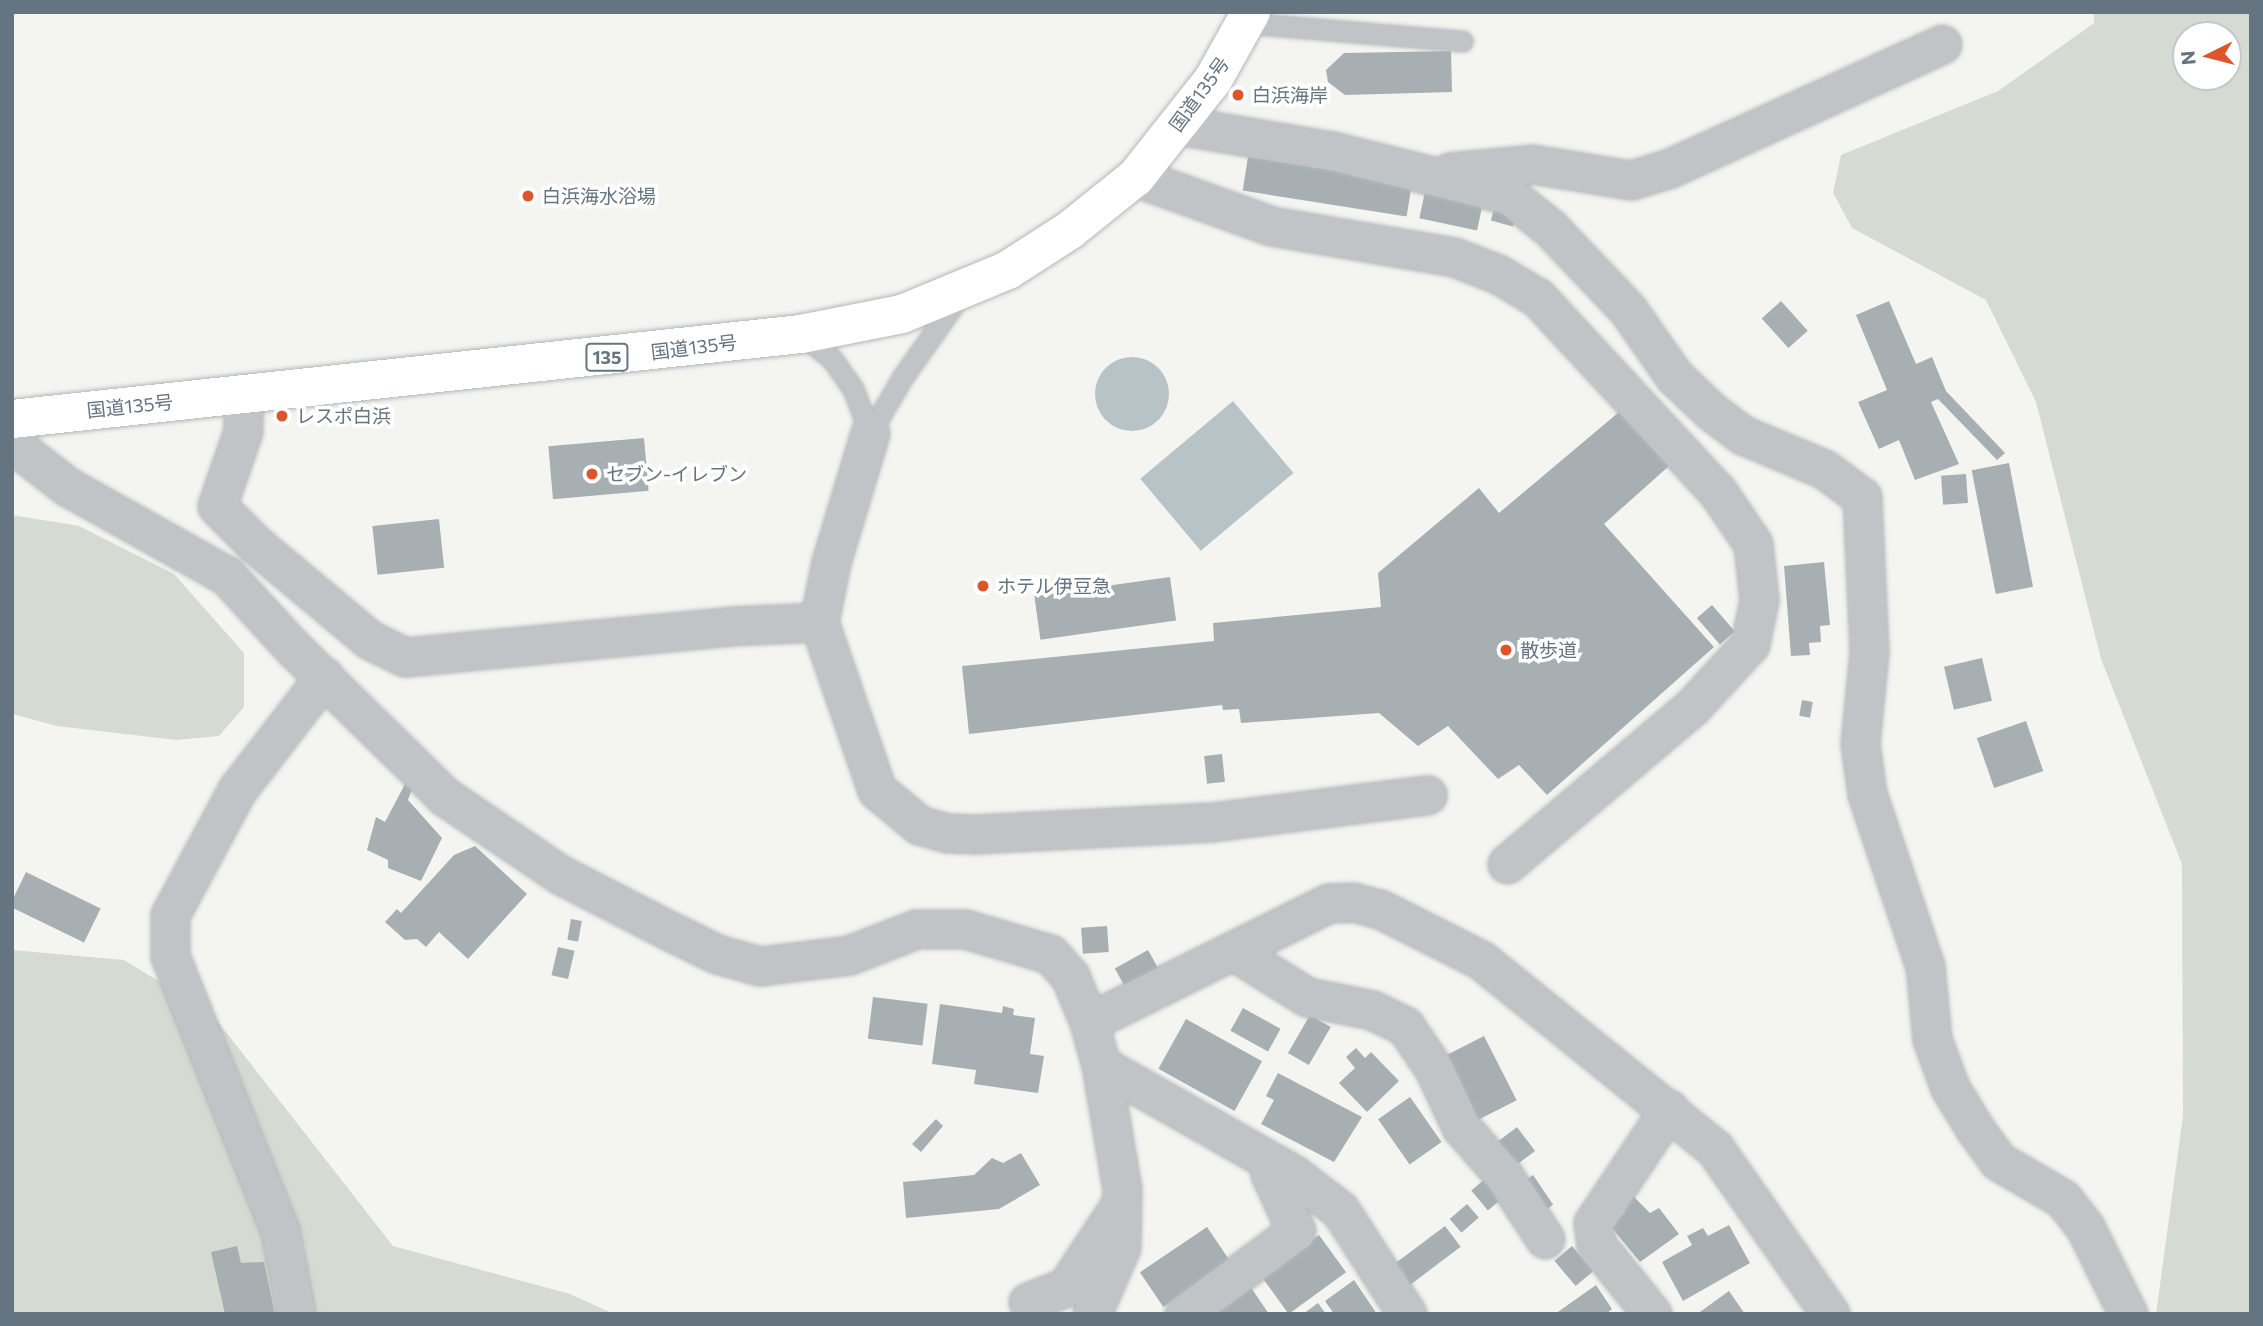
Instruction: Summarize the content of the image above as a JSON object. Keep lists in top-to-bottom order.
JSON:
{
  "streets": {
    "highway": ["国道135号", "135"]
  },
  "places": [
    "白浜海岸",
    "白浜海水浴場",
    "レスポ白浜",
    "セブン-イレブン",
    "ホテル伊豆急",
    "散歩道"
  ],
  "north": "left"
}
